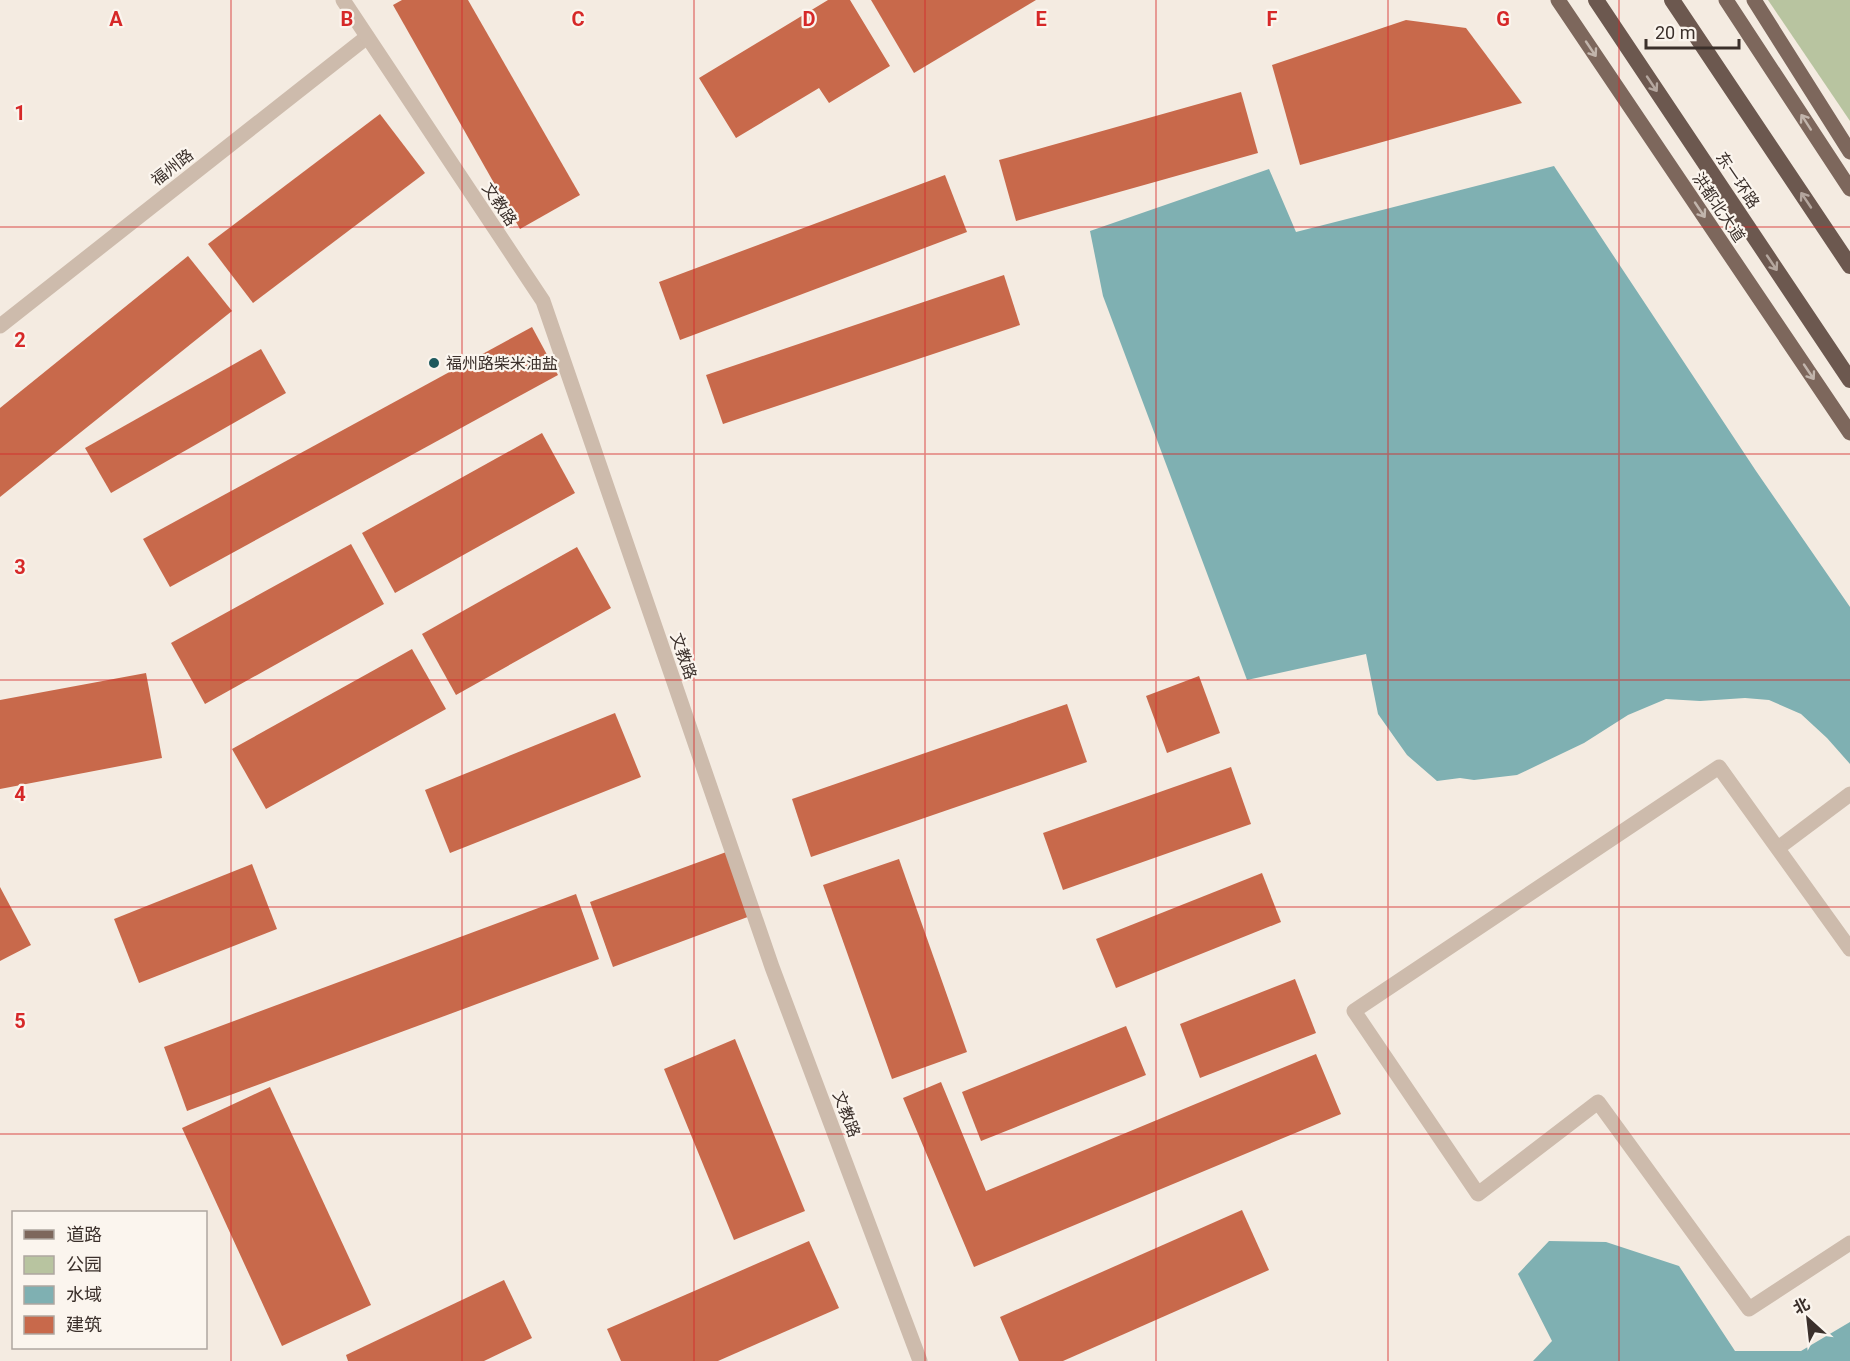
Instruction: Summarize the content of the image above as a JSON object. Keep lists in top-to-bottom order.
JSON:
{
  "streets": {
    "highway": ["东一环路"],
    "main road": ["洪都北大道"],
    "street": ["福州路", "文教路"]
  },
  "crossings": [
    ["福州路", "文教路"]
  ],
  "one_way": ["洪都北大道"],
  "places": ["福州路柴米油盐"],
  "legend": [
    "道路",
    "公园",
    "水域",
    "建筑"
  ],
  "scale_bar": "20 m",
  "north": "top left",
  "grid": {
    "columns": [
      "A",
      "B",
      "C",
      "D",
      "E",
      "F",
      "G"
    ],
    "rows": [
      "1",
      "2",
      "3",
      "4",
      "5"
    ]
  }
}
